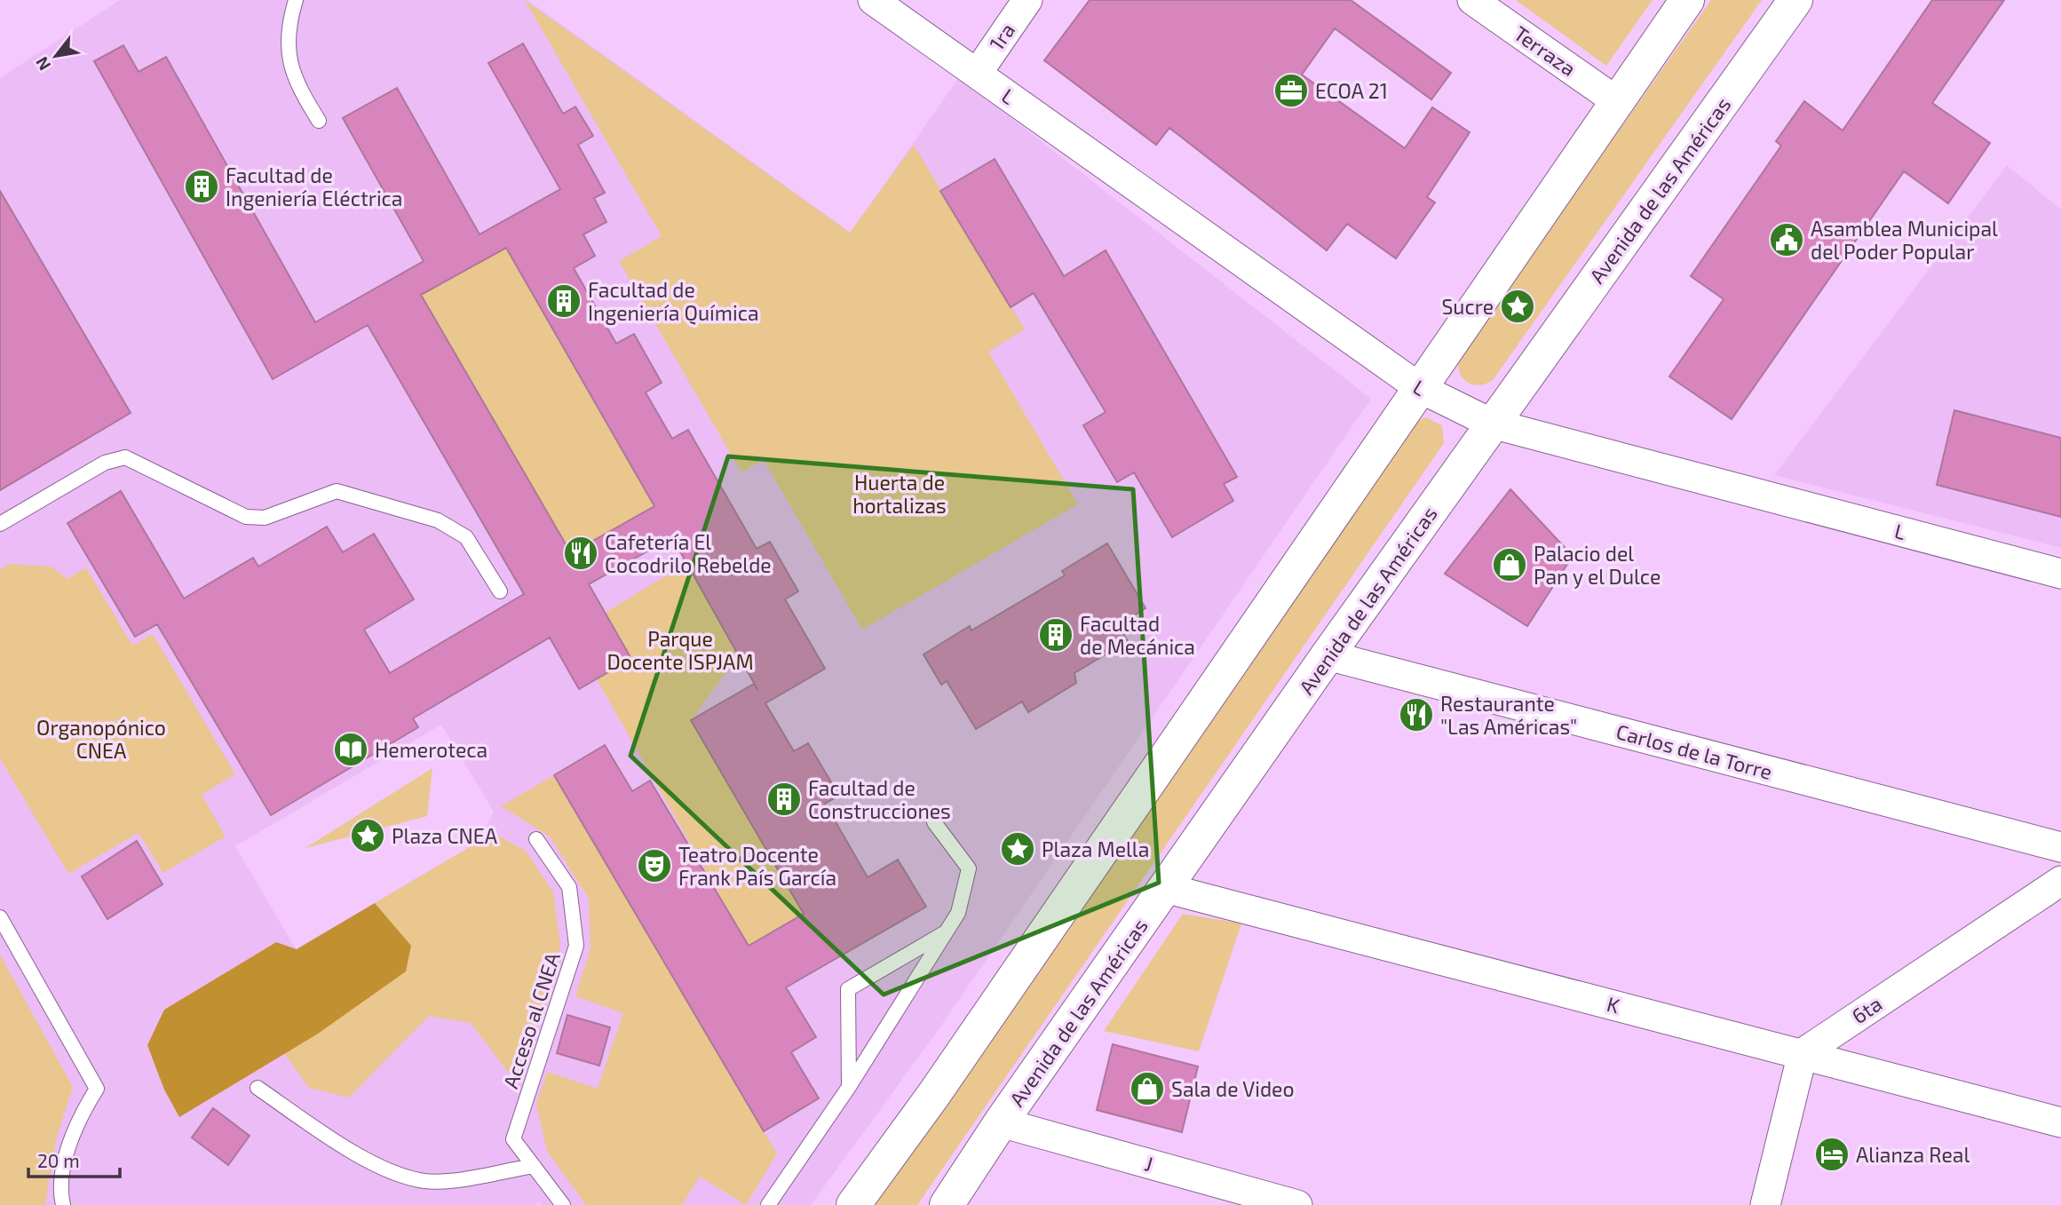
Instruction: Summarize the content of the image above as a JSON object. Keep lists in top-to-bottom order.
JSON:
{
  "streets": {
    "main road": ["Avenida de las Américas"],
    "street": [
      "1ra",
      "Terraza",
      "L",
      "Carlos de la Torre",
      "K",
      "6ta",
      "J"
    ],
    "lane": ["Acceso al CNEA"]
  },
  "crossings": [
    ["1ra", "L"],
    ["L", "Avenida de las Américas"],
    ["Avenida de las Américas", "Carlos de la Torre"],
    ["Avenida de las Américas", "K"],
    ["Avenida de las Américas", "J"],
    ["K", "6ta"]
  ],
  "parks": ["Huerta de hortalizas", "Parque Docente ISPJAM", "Organopónico CNEA"],
  "places": {
    "office": ["ECOA 21"],
    "building": [
      "Facultad de Ingeniería Eléctrica",
      "Facultad de Ingeniería Química",
      "Facultad de Mecánica",
      "Facultad de Construcciones"
    ],
    "public building": ["Asamblea Municipal del Poder Popular"],
    "place": ["Sucre", "Plaza CNEA", "Plaza Mella"],
    "restaurant": ["Cafetería El Cocodrilo Rebelde", "Restaurante \"Las Américas\""],
    "shop": ["Palacio del Pan y el Dulce", "Sala de Video"],
    "library": ["Hemeroteca"],
    "theatre": ["Teatro Docente Frank País García"],
    "hotel": ["Alianza Real"]
  },
  "scale_bar": "20 m",
  "north": "bottom left"
}
